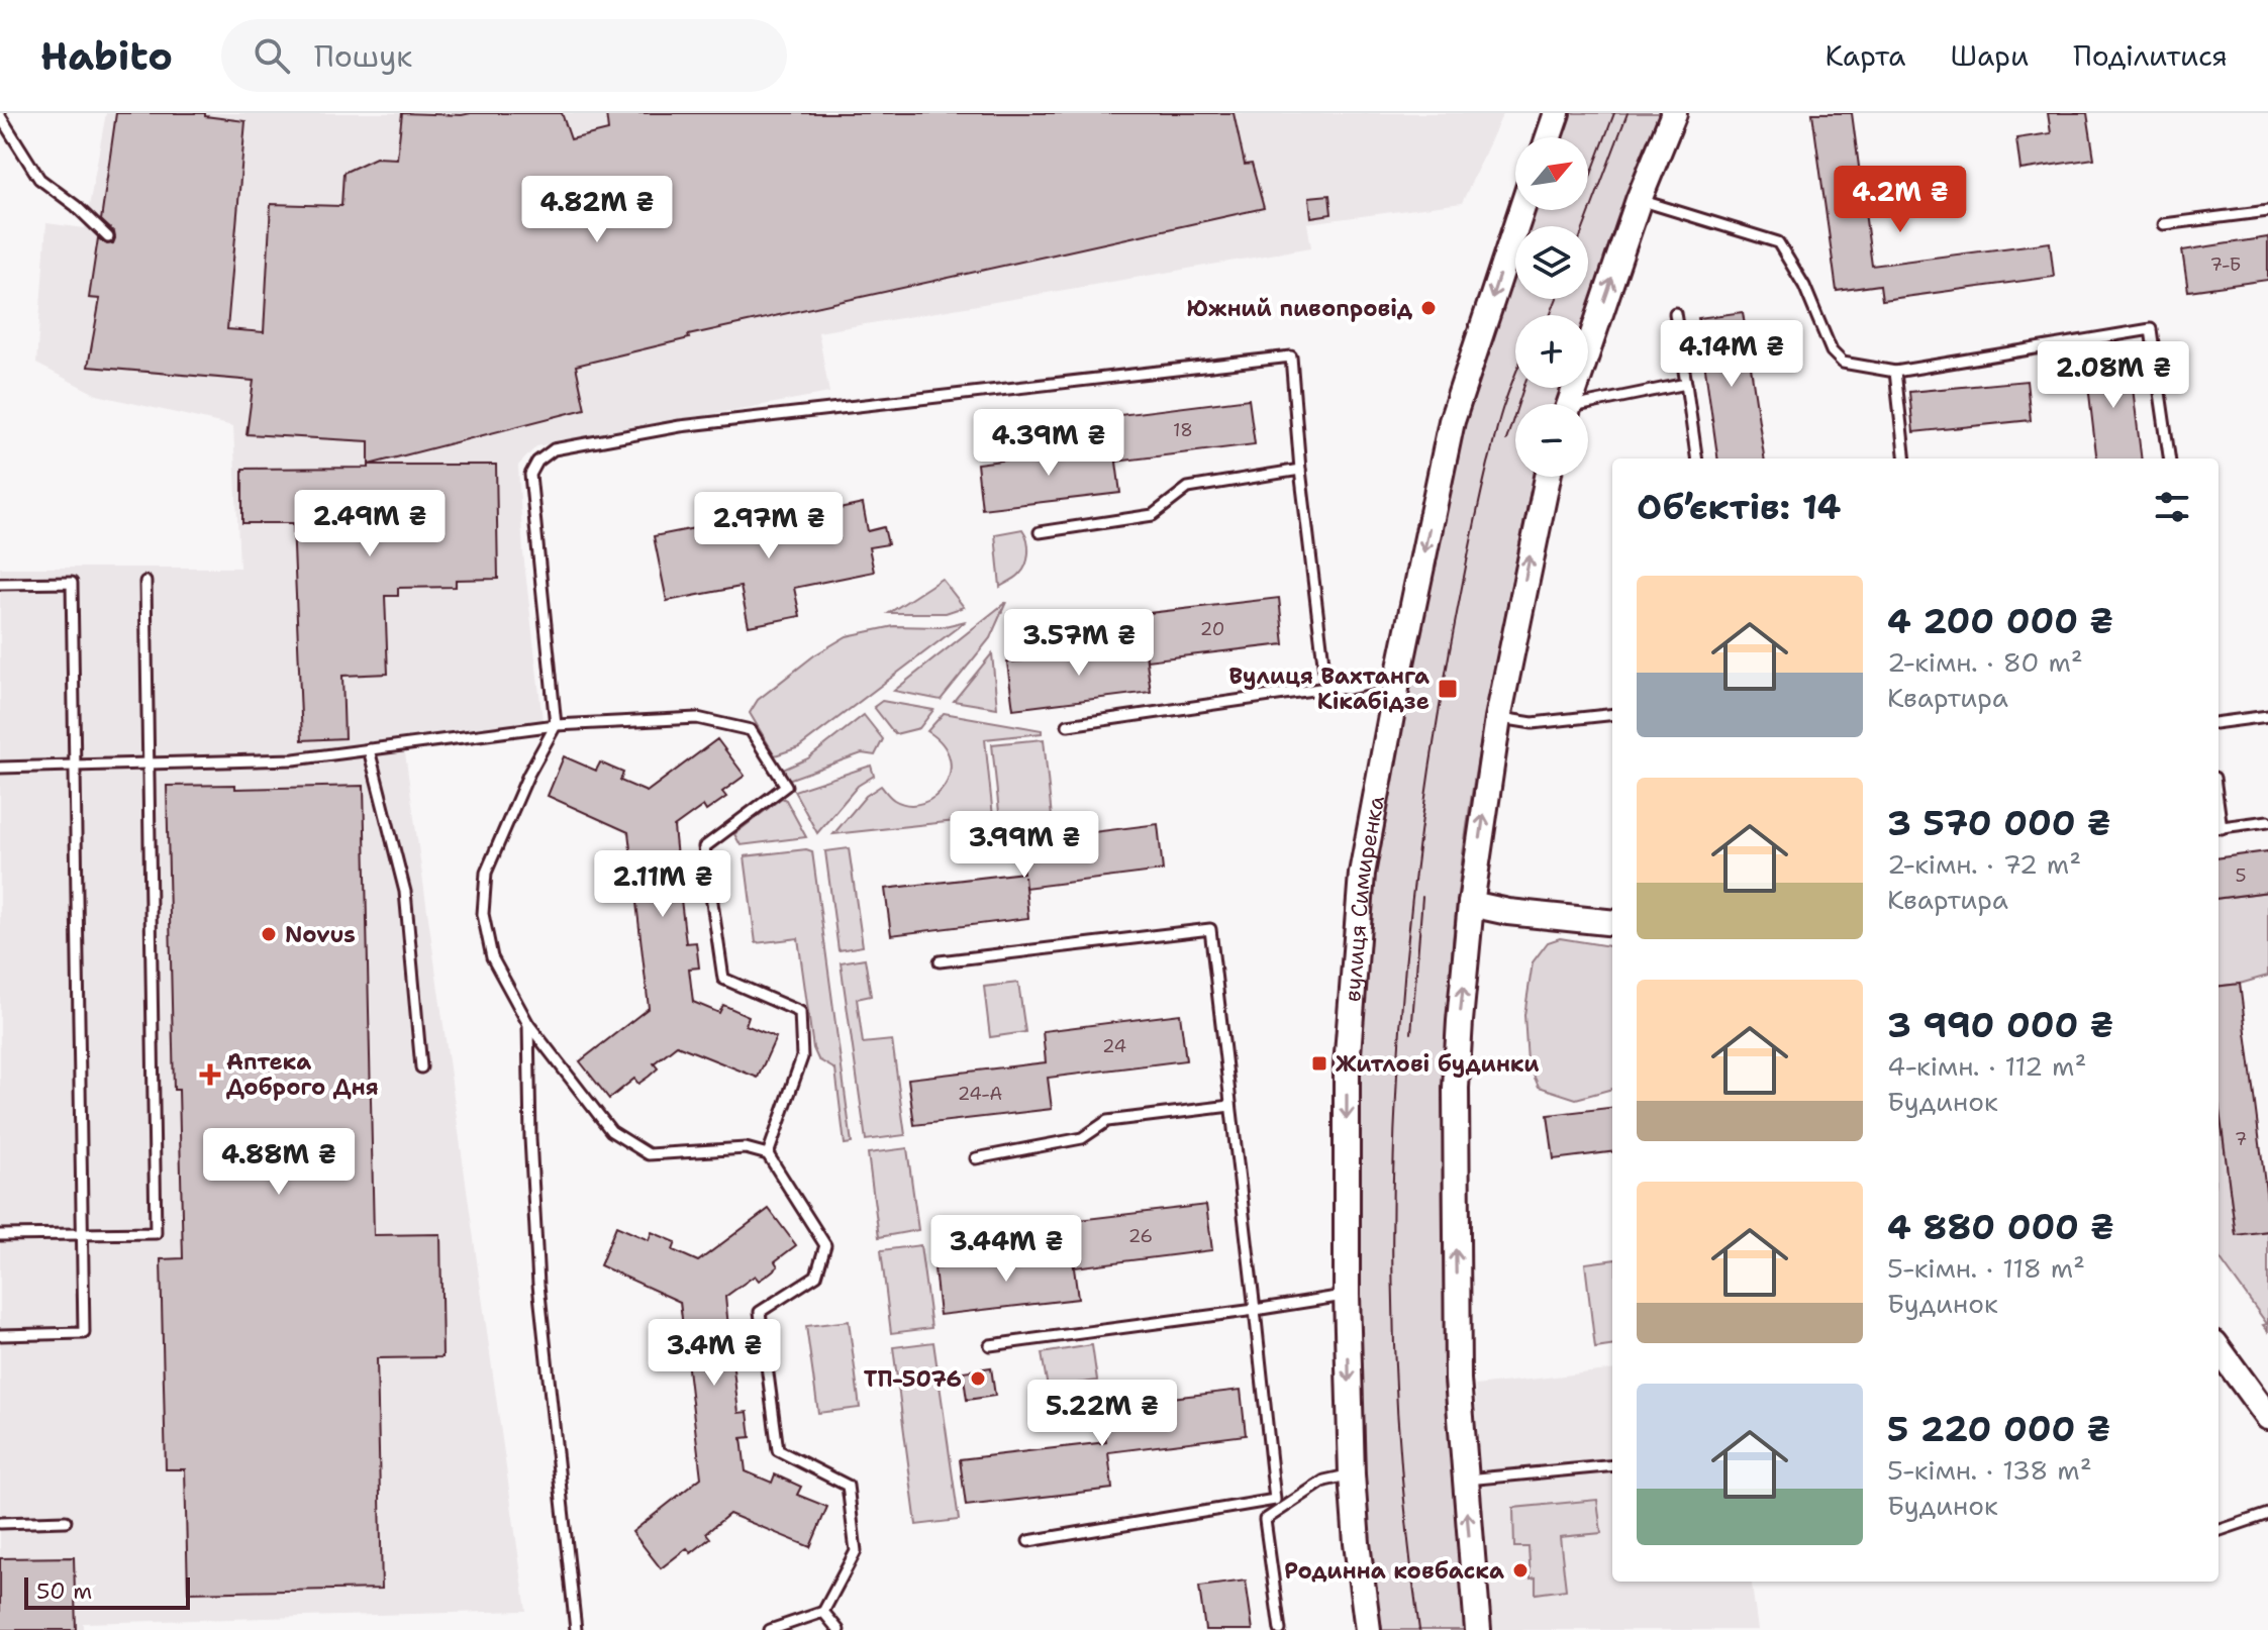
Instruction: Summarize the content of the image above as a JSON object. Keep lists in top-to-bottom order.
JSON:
{
  "streets": {
    "street": ["вулиця Симиренка"]
  },
  "places": {
    "other": [
      "Южний пивопровід",
      "Novus",
      "ТП-5076",
      "Родинна ковбаска"
    ],
    "transit": ["Вулиця Вахтанга Кікабідзе", "Житлові будинки"],
    "health": ["Аптека Доброго Дня"]
  },
  "house_numbers": [
    "7-Б",
    "18",
    "20",
    "5",
    "24",
    "24-А",
    "7",
    "26"
  ],
  "scale_bar": "50 m",
  "north": "top right",
  "page": {
    "header": "Habito",
    "search": "Пошук",
    "nav": ["Карта", "Шари", "Поділитися"],
    "map_buttons": ["+", "−"],
    "price": [
      "4.2M ₴",
      "4.82M ₴",
      "4.14M ₴",
      "2.08M ₴",
      "4.39M ₴",
      "2.49M ₴",
      "2.97M ₴",
      "3.57M ₴",
      "3.99M ₴",
      "2.11M ₴",
      "4.88M ₴",
      "3.44M ₴",
      "3.4M ₴",
      "5.22M ₴"
    ],
    "heading": "Об’єктів: 14",
    "list": [
      {
        "name": "4 200 000 ₴",
        "note": "2-кімн. · 80 m² · Квартира"
      },
      {
        "name": "3 570 000 ₴",
        "note": "2-кімн. · 72 m² · Квартира"
      },
      {
        "name": "3 990 000 ₴",
        "note": "4-кімн. · 112 m² · Будинок"
      },
      {
        "name": "4 880 000 ₴",
        "note": "5-кімн. · 118 m² · Будинок"
      },
      {
        "name": "5 220 000 ₴",
        "note": "5-кімн. · 138 m² · Будинок"
      }
    ],
    "scale": "50 m"
  }
}
